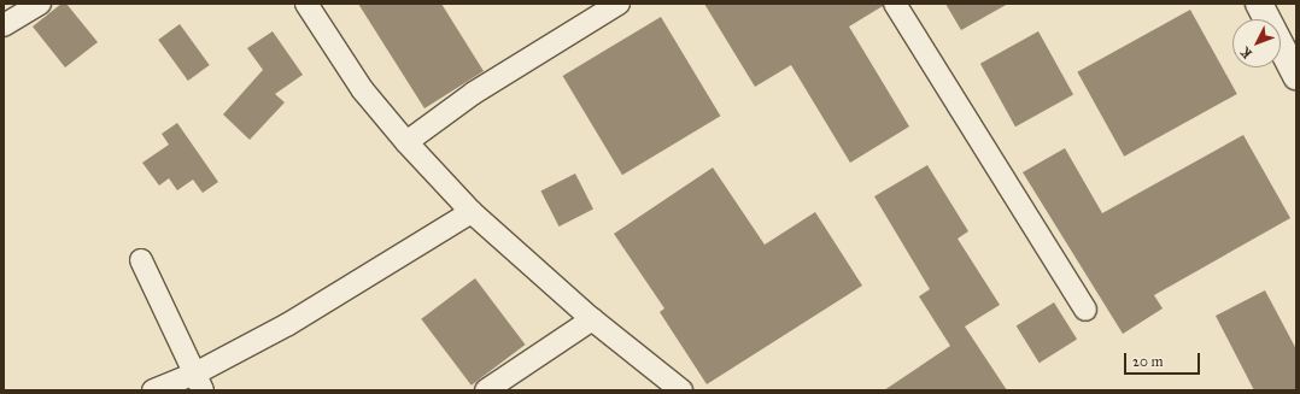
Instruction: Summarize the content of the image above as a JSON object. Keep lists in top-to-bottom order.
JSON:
{
  "scale_bar": "20 m",
  "north": "bottom left"
}
